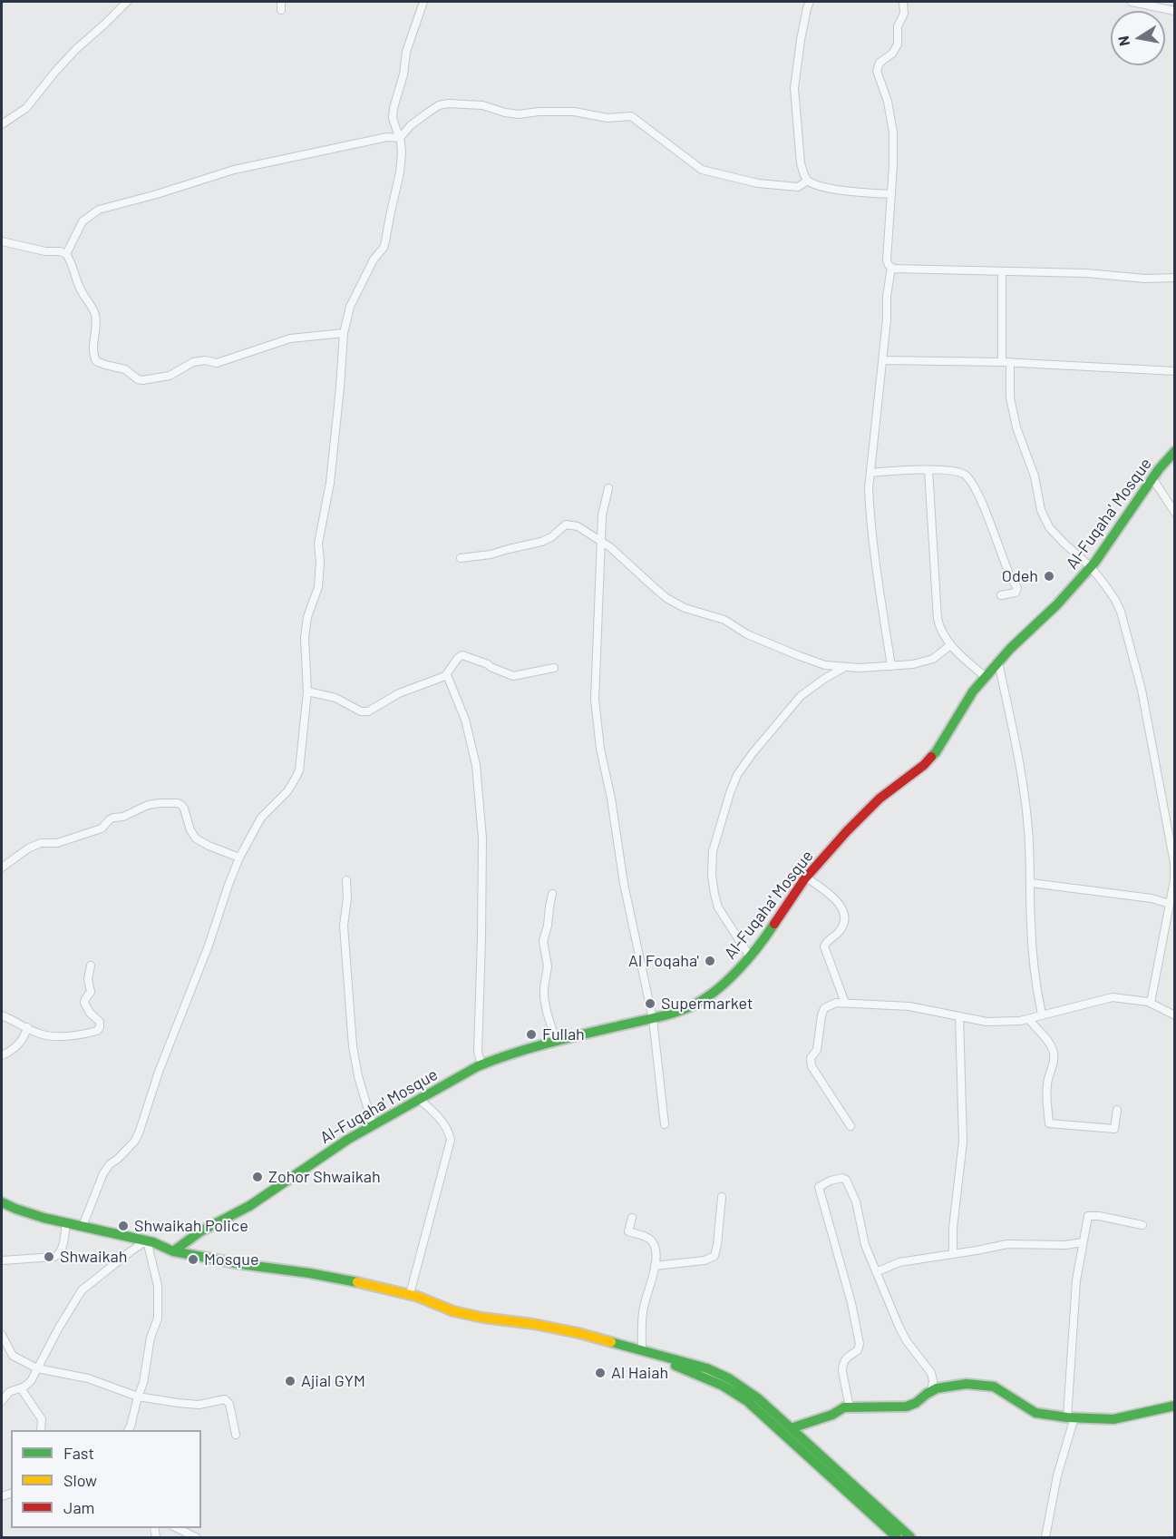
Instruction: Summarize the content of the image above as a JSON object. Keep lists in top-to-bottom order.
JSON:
{
  "streets": {
    "street": ["Al-Fuqaha' Mosque"]
  },
  "places": [
    "Odeh",
    "Al Foqaha'",
    "Supermarket",
    "Fullah",
    "Zohor Shwaikah",
    "Shwaikah Police",
    "Shwaikah",
    "Mosque",
    "Al Haiah",
    "Ajial GYM"
  ],
  "legend": ["Fast", "Slow", "Jam"],
  "north": "left"
}
